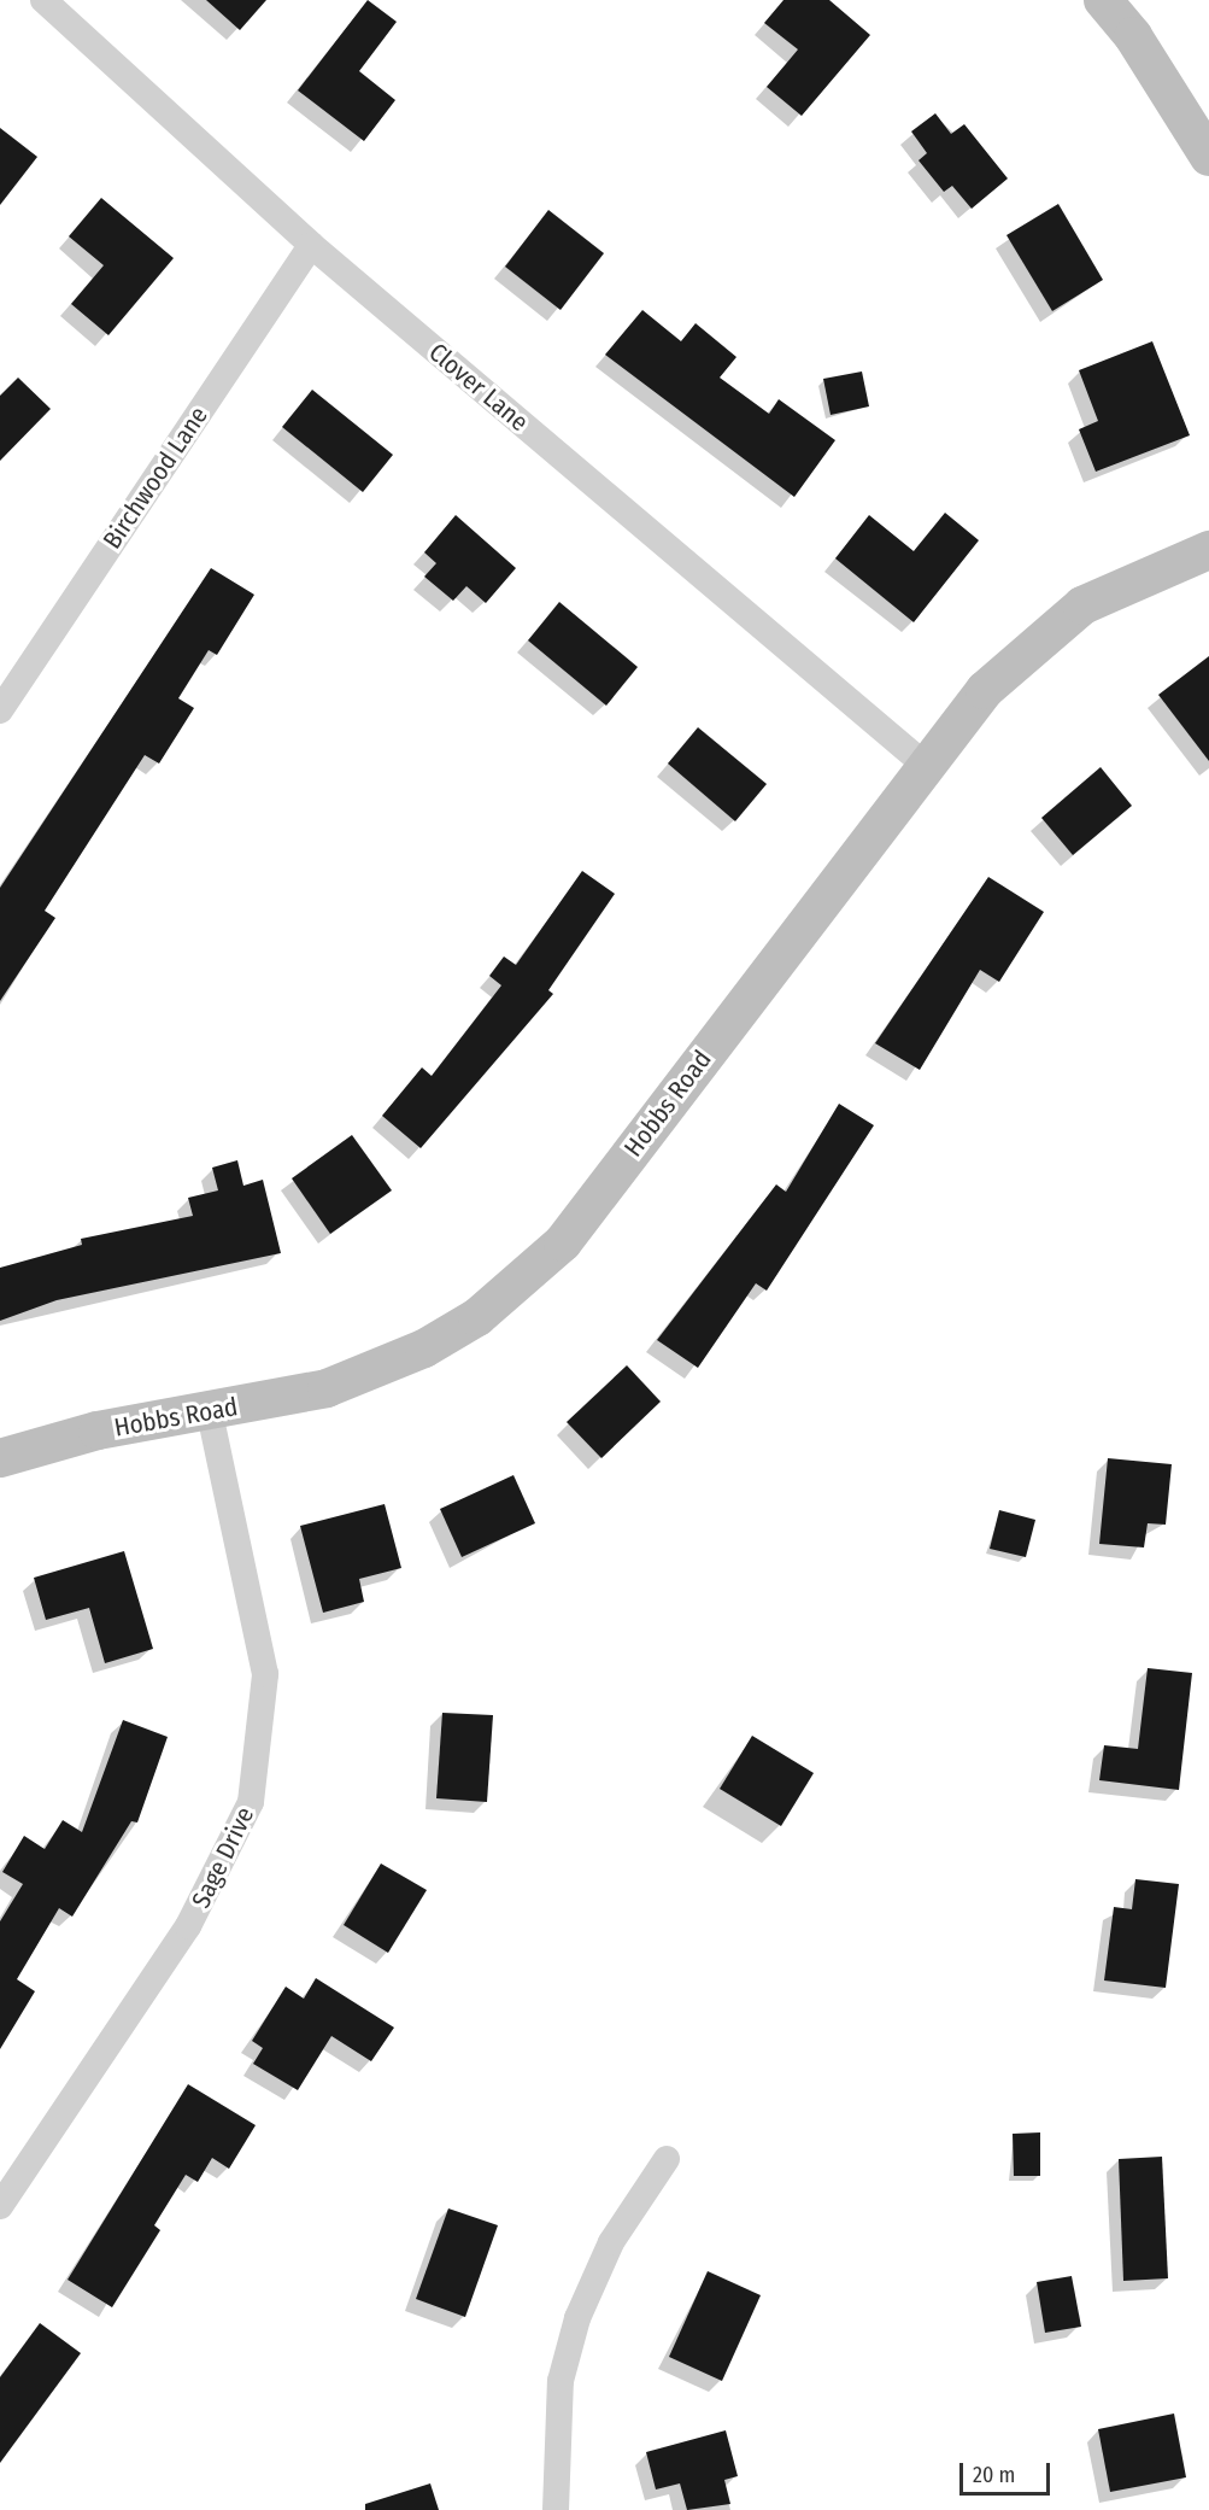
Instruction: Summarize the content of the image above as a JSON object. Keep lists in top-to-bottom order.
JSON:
{
  "streets": {
    "street": [
      "Clover Lane",
      "Birchwood Lane",
      "Hobbs Road",
      "Sage Drive"
    ]
  },
  "crossings": [
    ["Clover Lane", "Birchwood Lane"],
    ["Clover Lane", "Hobbs Road"],
    ["Hobbs Road", "Sage Drive"]
  ],
  "scale_bar": "20 m"
}
